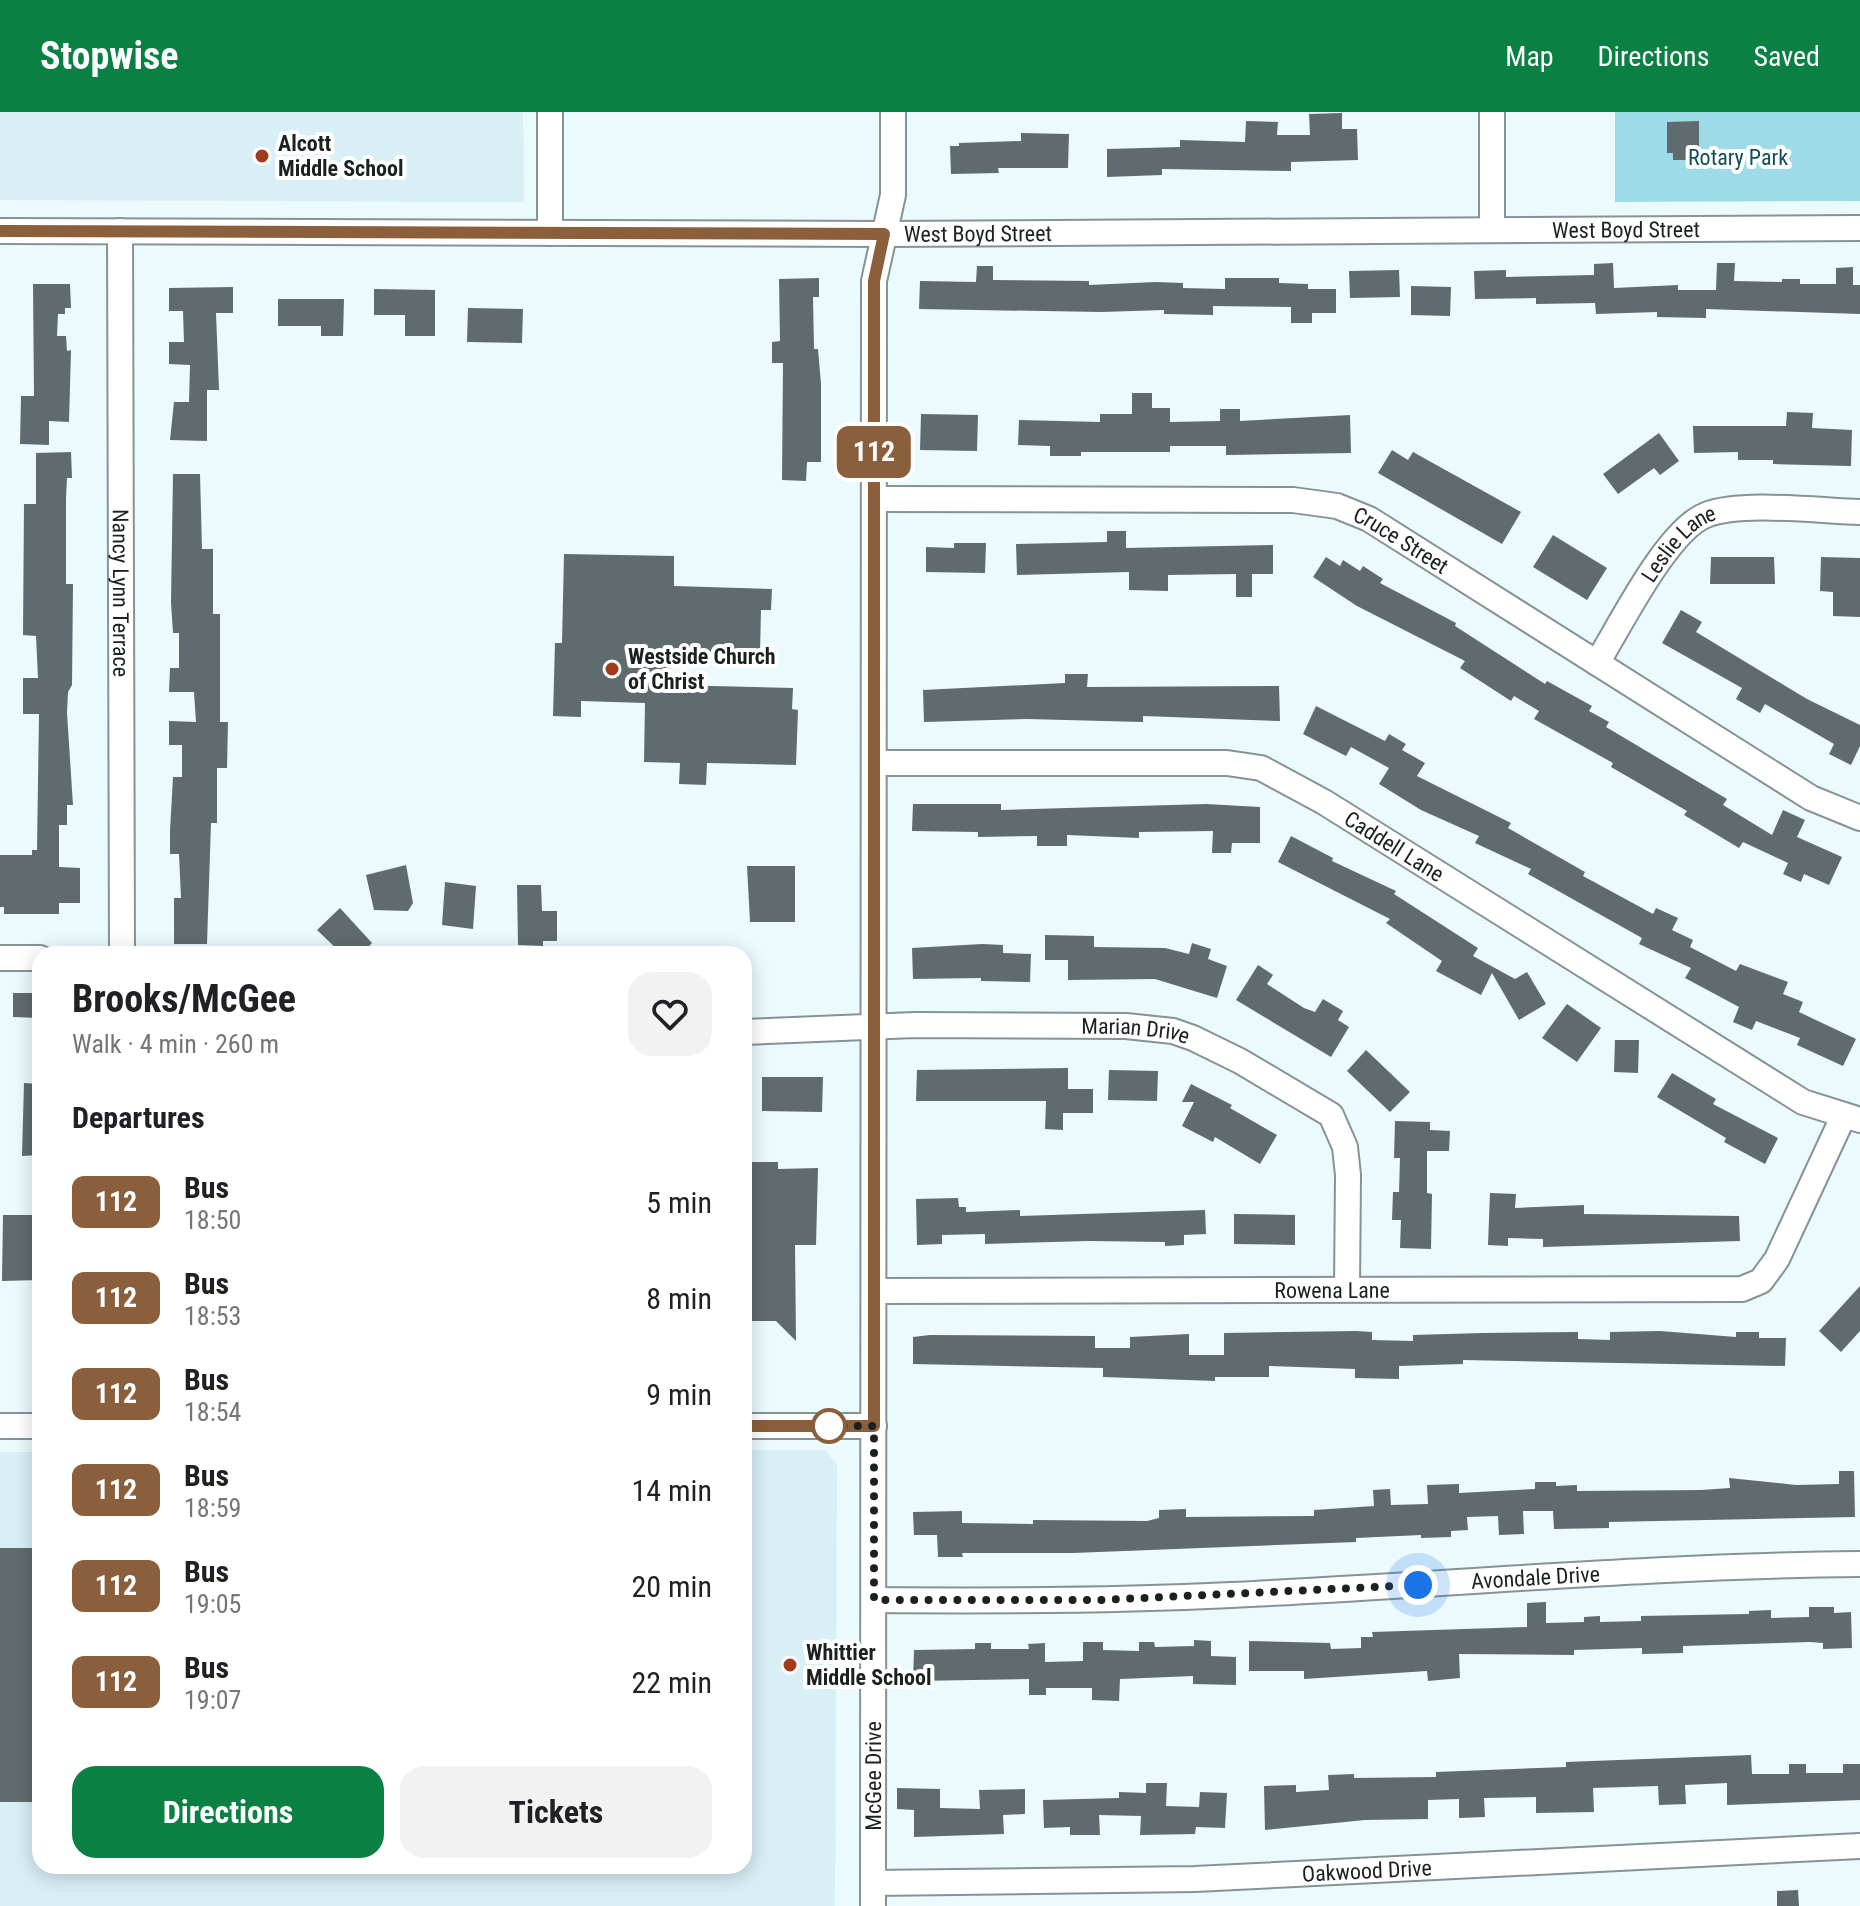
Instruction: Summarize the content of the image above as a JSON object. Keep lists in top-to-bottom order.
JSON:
{
  "streets": {
    "street": [
      "West Boyd Street",
      "Cruce Street",
      "Leslie Lane",
      "Nancy Lynn Terrace",
      "Caddell Lane",
      "Marian Drive",
      "Rowena Lane",
      "Avondale Drive",
      "McGee Drive",
      "Oakwood Drive"
    ]
  },
  "crossings": [
    ["West Boyd Street", "Nancy Lynn Terrace"],
    ["West Boyd Street", "McGee Drive"],
    ["Cruce Street", "Leslie Lane"],
    ["Cruce Street", "McGee Drive"],
    ["Caddell Lane", "Rowena Lane"],
    ["Caddell Lane", "McGee Drive"],
    ["Marian Drive", "Rowena Lane"],
    ["Marian Drive", "McGee Drive"],
    ["Rowena Lane", "McGee Drive"],
    ["Avondale Drive", "McGee Drive"],
    ["McGee Drive", "Oakwood Drive"]
  ],
  "parks": ["Rotary Park"],
  "places": ["Alcott Middle School", "Westside Church of Christ", "Whittier Middle School"],
  "lines": ["bus line 112"],
  "page": {
    "header": "Stopwise",
    "nav": ["Map", "Directions", "Saved"],
    "on_map": "112",
    "heading": [
      ["Brooks/McGee", "Walk · 4 min · 260 m"],
      "Departures"
    ],
    "list": [
      {
        "mark": "112",
        "name": "Bus",
        "note": "18:50",
        "value": "5 min"
      },
      {
        "mark": "112",
        "name": "Bus",
        "note": "18:53",
        "value": "8 min"
      },
      {
        "mark": "112",
        "name": "Bus",
        "note": "18:54",
        "value": "9 min"
      },
      {
        "mark": "112",
        "name": "Bus",
        "note": "18:59",
        "value": "14 min"
      },
      {
        "mark": "112",
        "name": "Bus",
        "note": "19:05",
        "value": "20 min"
      },
      {
        "mark": "112",
        "name": "Bus",
        "note": "19:07",
        "value": "22 min"
      }
    ],
    "buttons": ["Directions", "Tickets"]
  }
}
